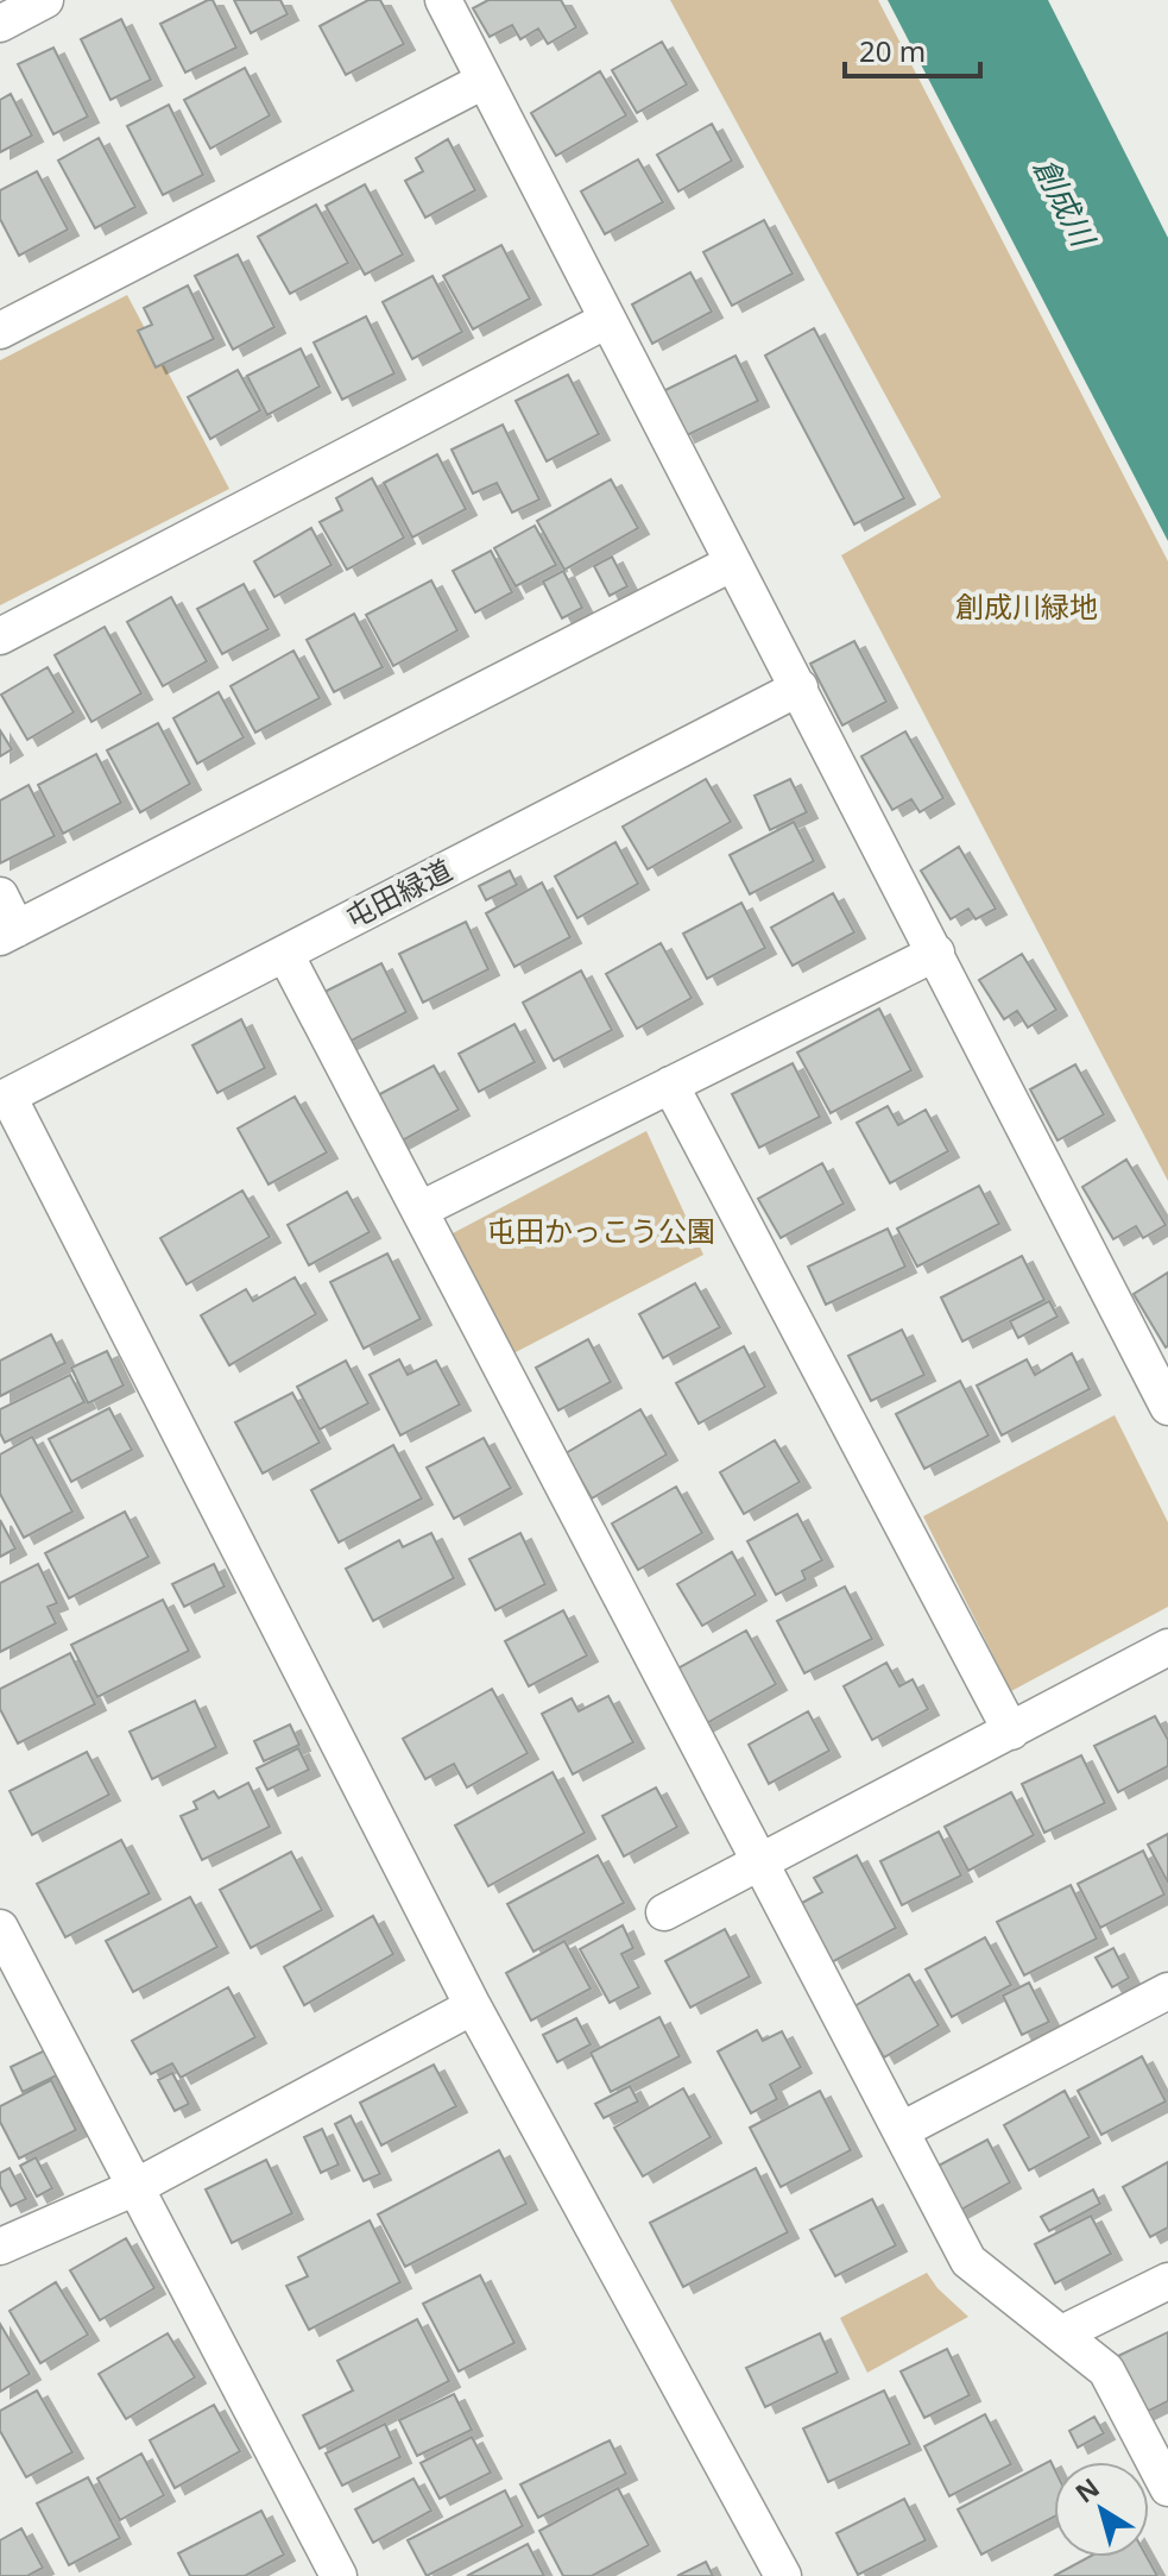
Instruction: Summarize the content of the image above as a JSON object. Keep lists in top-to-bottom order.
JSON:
{
  "streets": {
    "street": ["屯田緑道"]
  },
  "water": ["創成川"],
  "parks": ["創成川緑地", "屯田かっこう公園"],
  "scale_bar": "20 m",
  "north": "top left"
}
